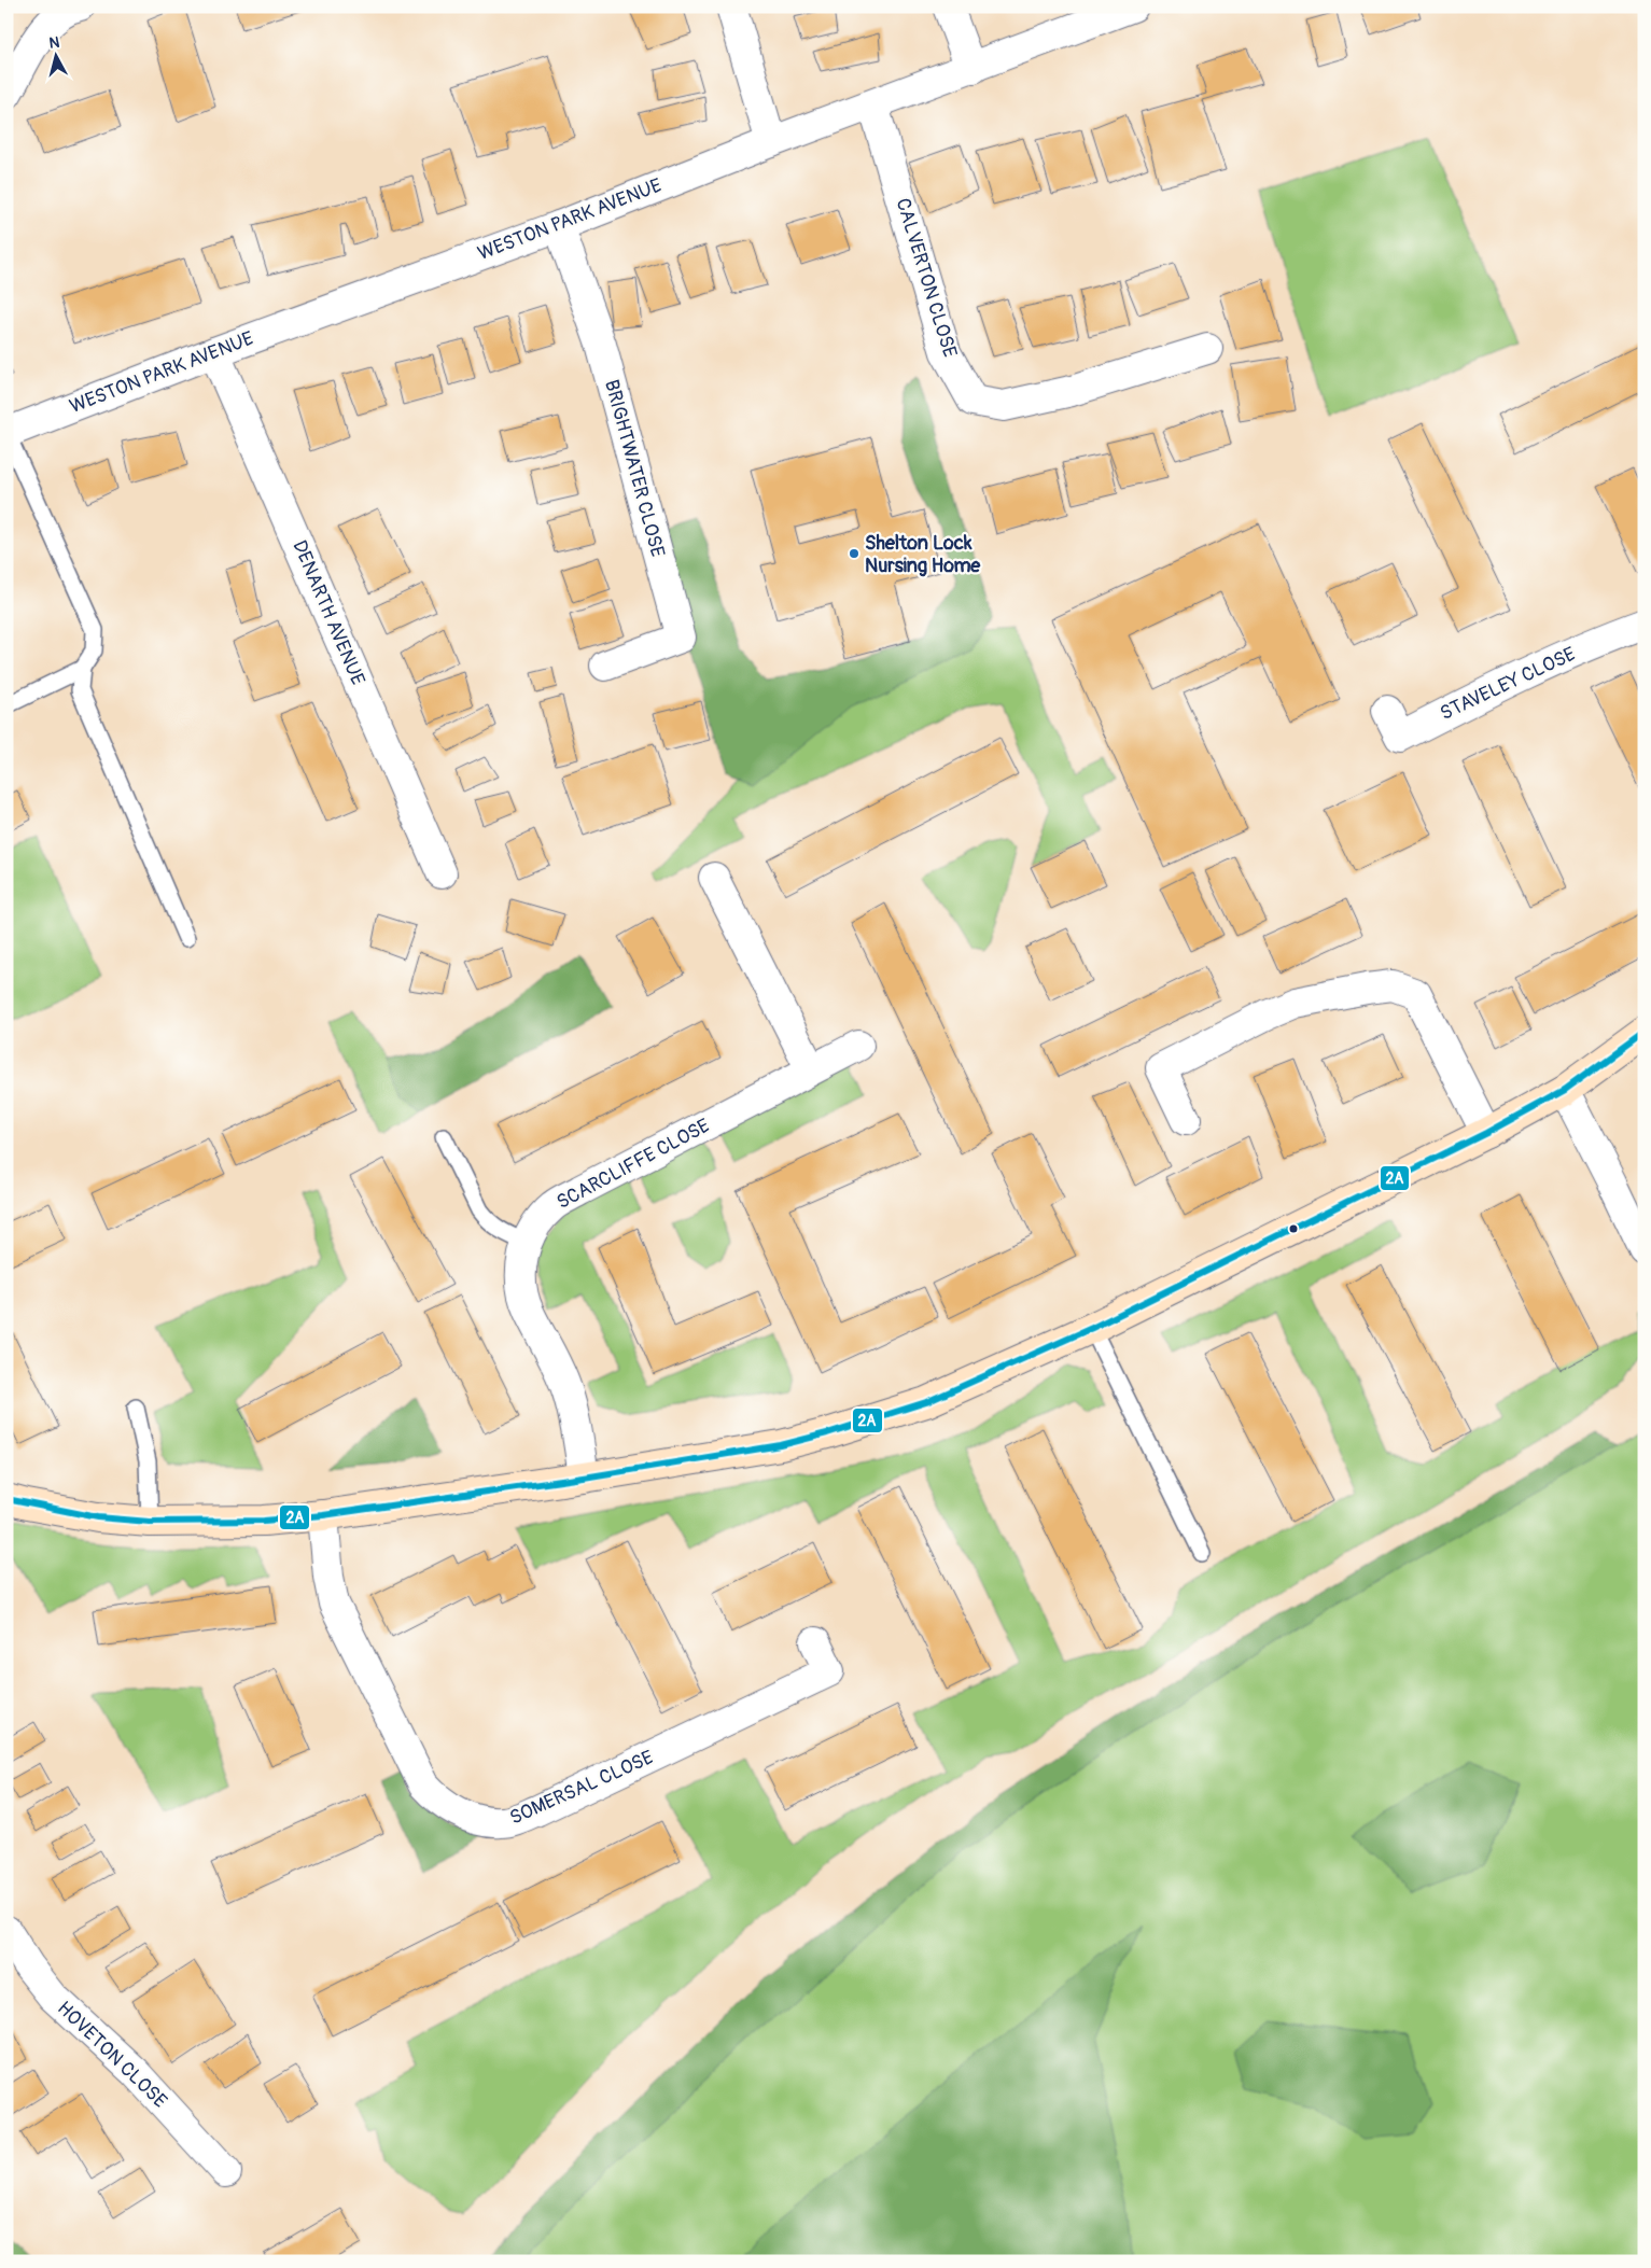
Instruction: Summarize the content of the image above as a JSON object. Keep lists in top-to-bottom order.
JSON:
{
  "streets": {
    "street": [
      "WESTON PARK AVENUE",
      "CALVERTON CLOSE",
      "BRIGHTWATER CLOSE",
      "DENARTH AVENUE",
      "STAVELEY CLOSE",
      "SCARCLIFFE CLOSE",
      "SOMERSAL CLOSE",
      "HOVETON CLOSE"
    ]
  },
  "crossings": [
    ["WESTON PARK AVENUE", "CALVERTON CLOSE"],
    ["WESTON PARK AVENUE", "BRIGHTWATER CLOSE"],
    ["WESTON PARK AVENUE", "DENARTH AVENUE"]
  ],
  "places": ["Shelton Lock Nursing Home"],
  "lines": ["transit line 2A"],
  "north": "top"
}
